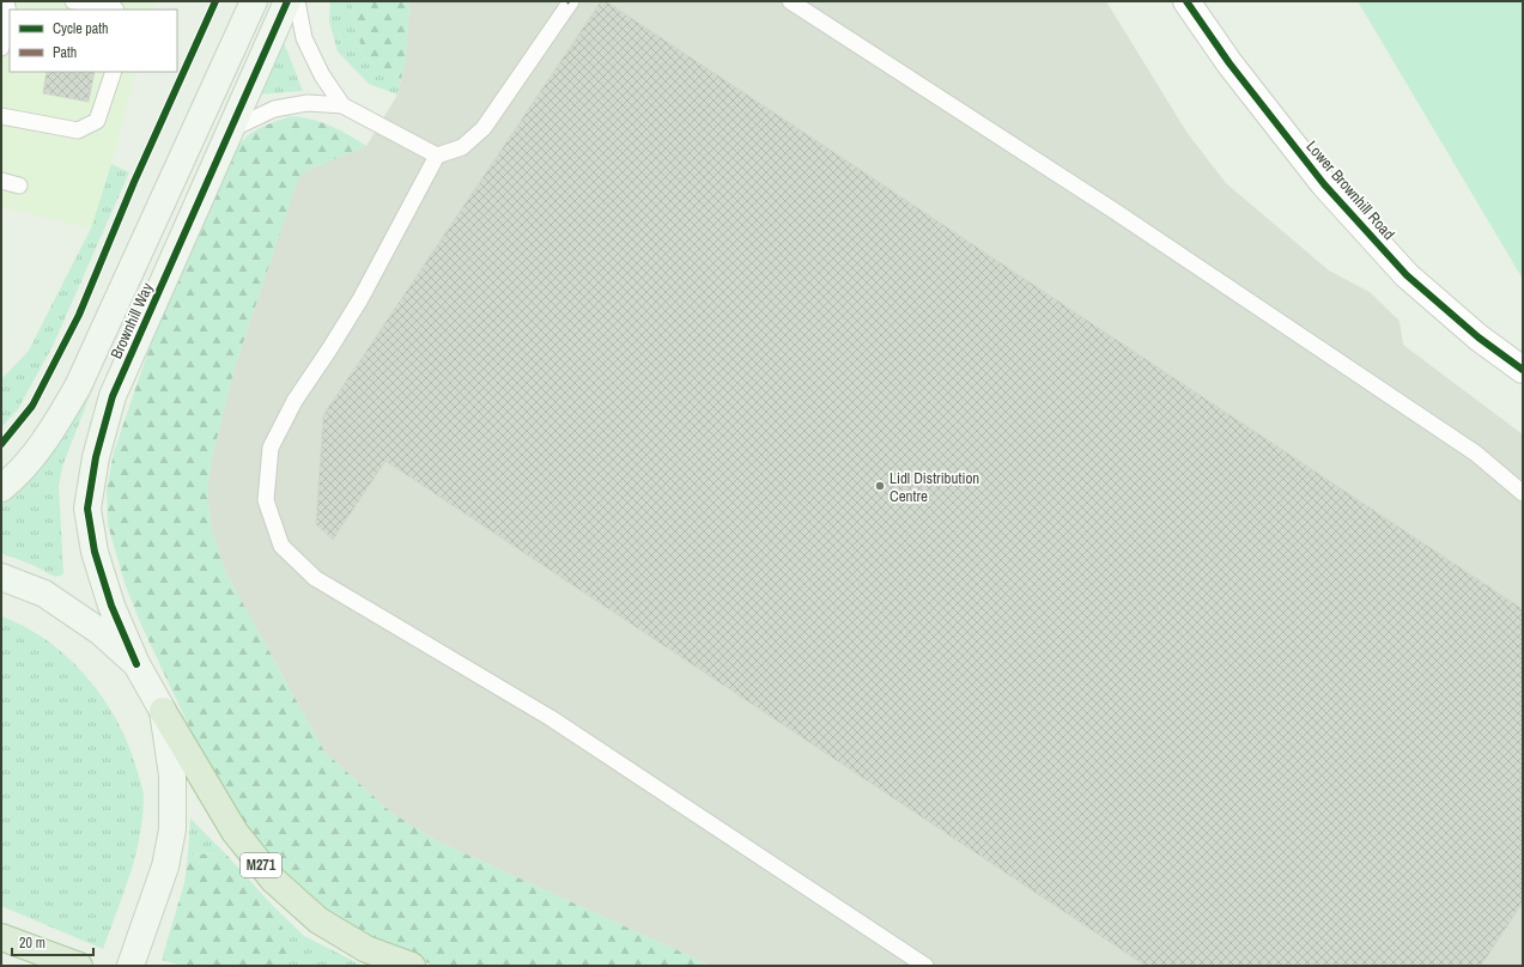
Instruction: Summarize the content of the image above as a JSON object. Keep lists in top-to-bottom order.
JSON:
{
  "streets": {
    "highway": ["M271"],
    "street": ["Lower Brownhill Road", "Brownhill Way"]
  },
  "places": ["Lidl Distribution Centre"],
  "legend": ["Cycle path", "Path"],
  "scale_bar": "20 m"
}
